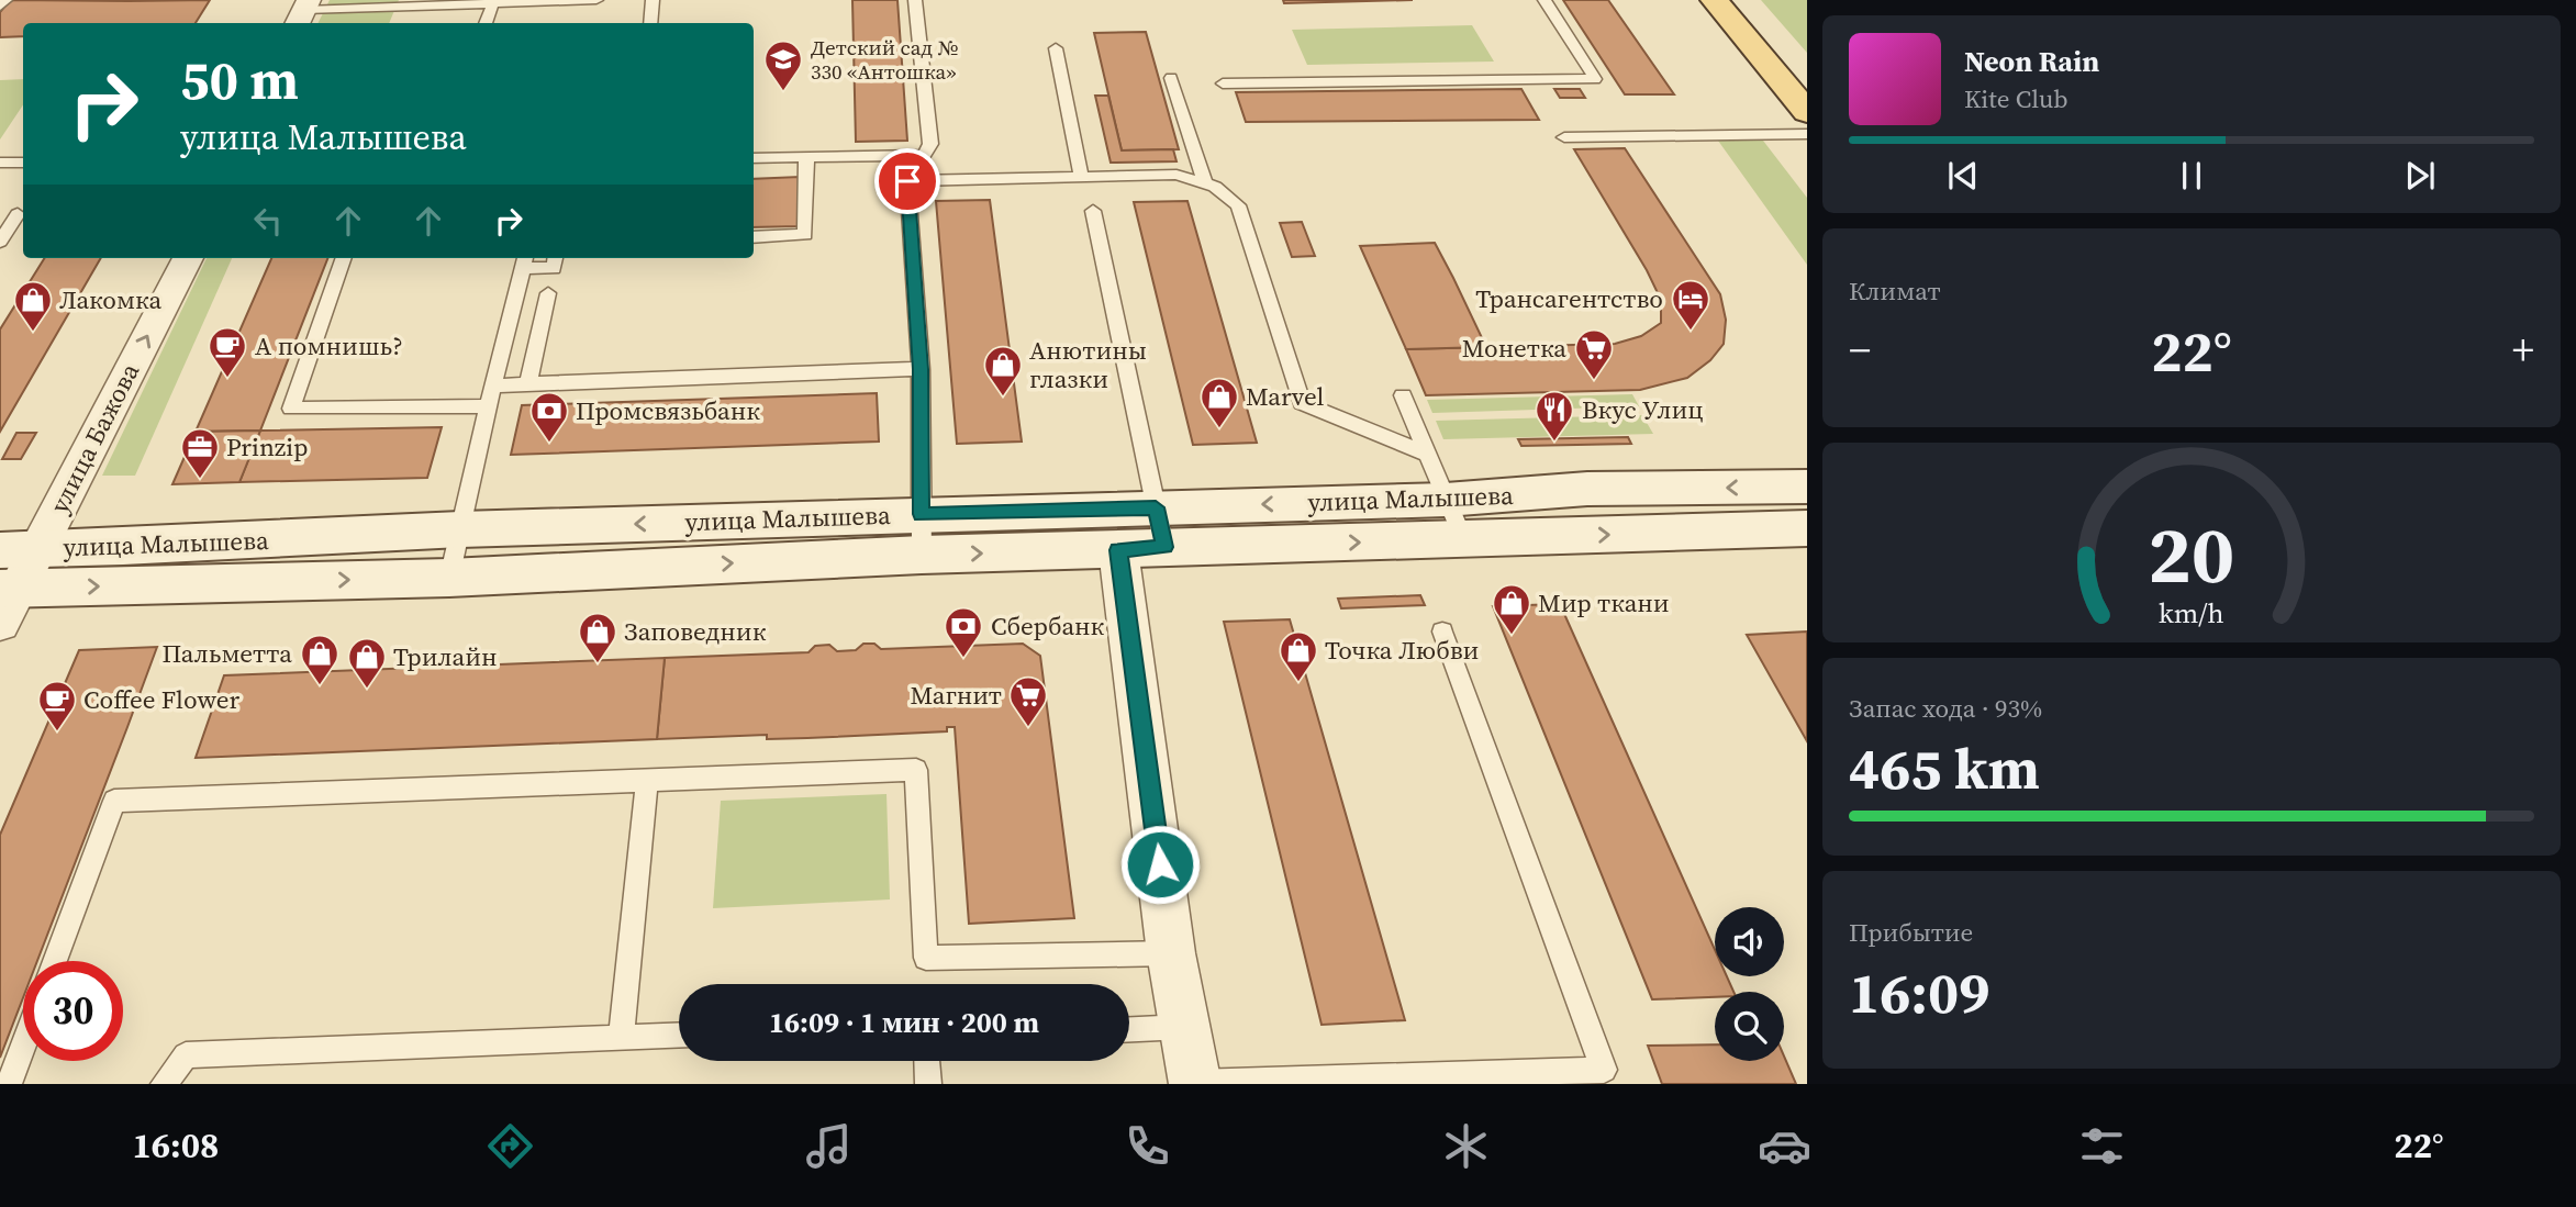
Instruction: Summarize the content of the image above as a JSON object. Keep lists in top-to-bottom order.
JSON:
{
  "streets": {
    "main road": ["улица Малышева"],
    "street": ["улица Бажова"]
  },
  "crossings": [
    ["улица Бажова", "улица Малышева"]
  ],
  "one_way": ["улица Бажова"],
  "places": {
    "school or university": ["Детский сад № 330 «Антошка»"],
    "hotel": ["Трансагентство"],
    "shop": [
      "Лакомка",
      "Анютины глазки",
      "Marvel",
      "Мир ткани",
      "Заповедник",
      "Точка Любви",
      "Пальметта",
      "Трилайн"
    ],
    "cafe": ["А помнишь?", "Coffee Flower"],
    "supermarket": ["Монетка", "Магнит"],
    "restaurant": ["Вкус Улиц"],
    "bank": ["Промсвязьбанк", "Сбербанк"],
    "office": ["Prinzip"]
  },
  "page": {
    "turn": ["50 m", "улица Малышева"],
    "song": ["Neon Rain", "Kite Club"],
    "tile": [
      "Климат",
      ["Запас хода · 93%", "465 km"],
      ["Прибытие", "16:09"]
    ],
    "heat": ["−", "22°", "+"],
    "limit": "30",
    "trip": "16:09 · 1 мин · 200 m",
    "tabs": ["16:08", "22°"],
    "gauge": ["20", "km/h"]
  }
}
